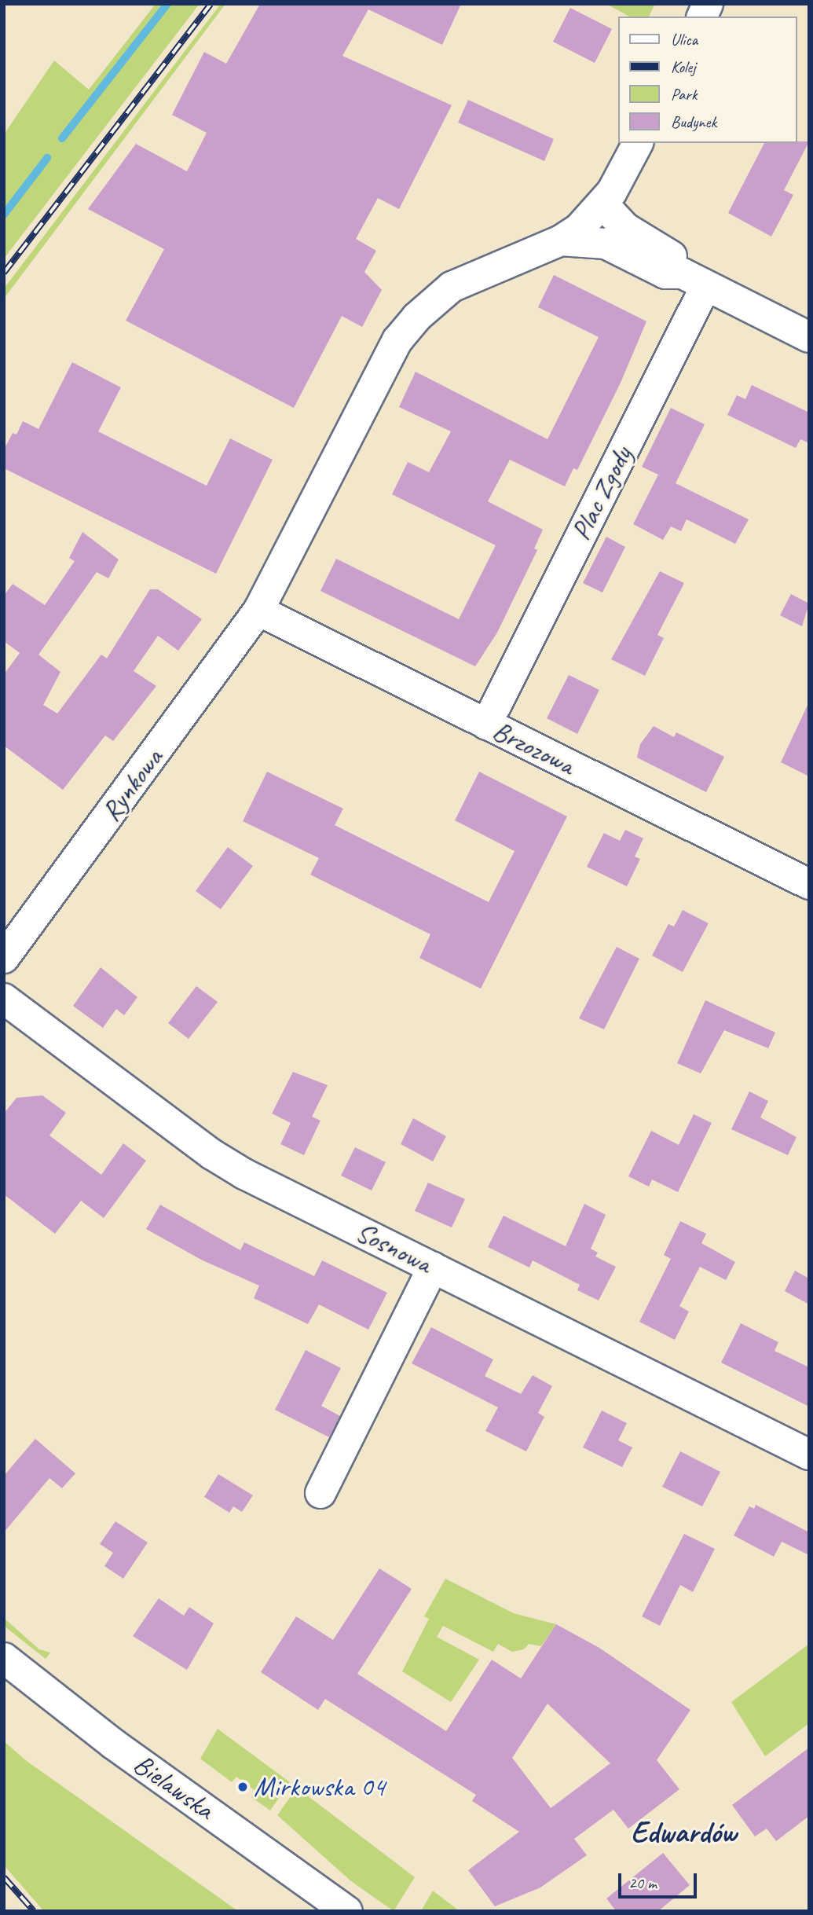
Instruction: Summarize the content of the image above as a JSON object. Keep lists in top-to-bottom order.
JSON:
{
  "streets": {
    "street": [
      "Plac Zgody",
      "Brzozowa",
      "Rynkowa",
      "Sosnowa",
      "Bielawska"
    ]
  },
  "crossings": [
    ["Plac Zgody", "Brzozowa"],
    ["Brzozowa", "Rynkowa"]
  ],
  "districts": ["Edwardów"],
  "places": ["Mirkowska 04"],
  "legend": [
    "Ulica",
    "Kolej",
    "Park",
    "Budynek"
  ],
  "scale_bar": "20 m"
}
